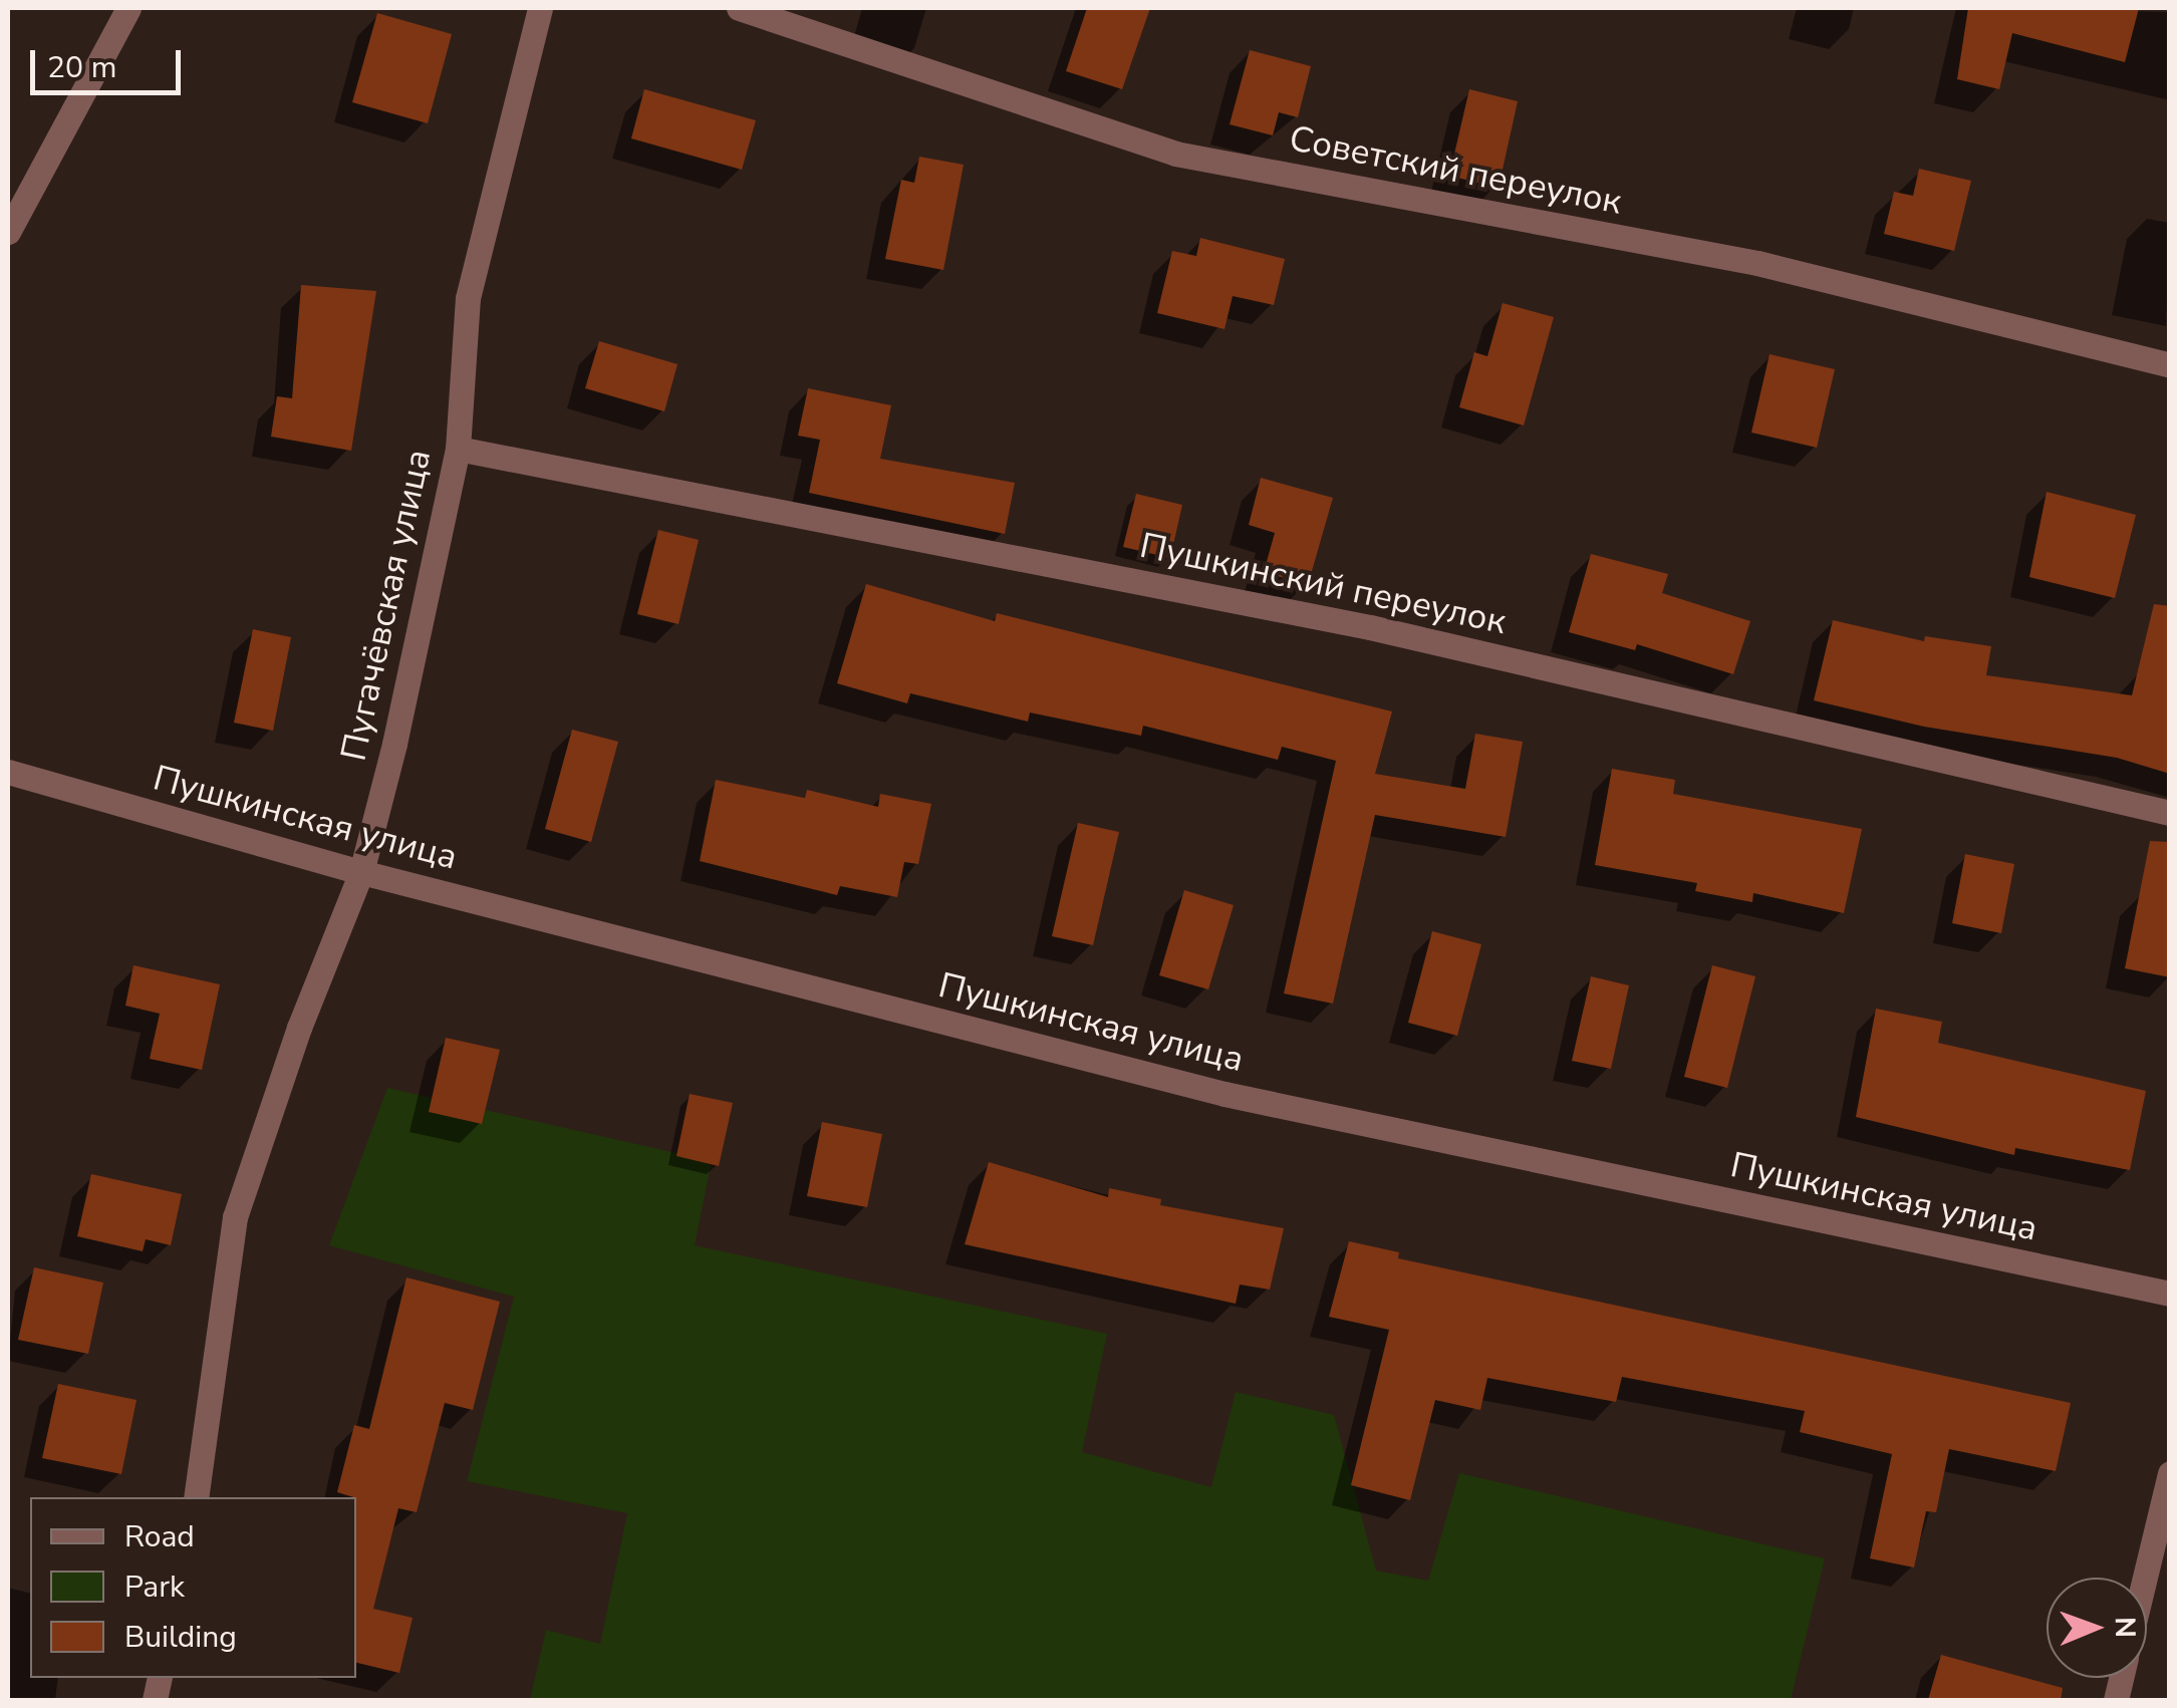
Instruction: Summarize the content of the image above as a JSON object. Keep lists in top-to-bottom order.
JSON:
{
  "streets": {
    "street": [
      "Советский переулок",
      "Пушкинский переулок",
      "Пугачёвская улица",
      "Пушкинская улица"
    ]
  },
  "crossings": [
    ["Пушкинский переулок", "Пугачёвская улица"],
    ["Пугачёвская улица", "Пушкинская улица"]
  ],
  "legend": ["Road", "Park", "Building"],
  "scale_bar": "20 m",
  "north": "right"
}
